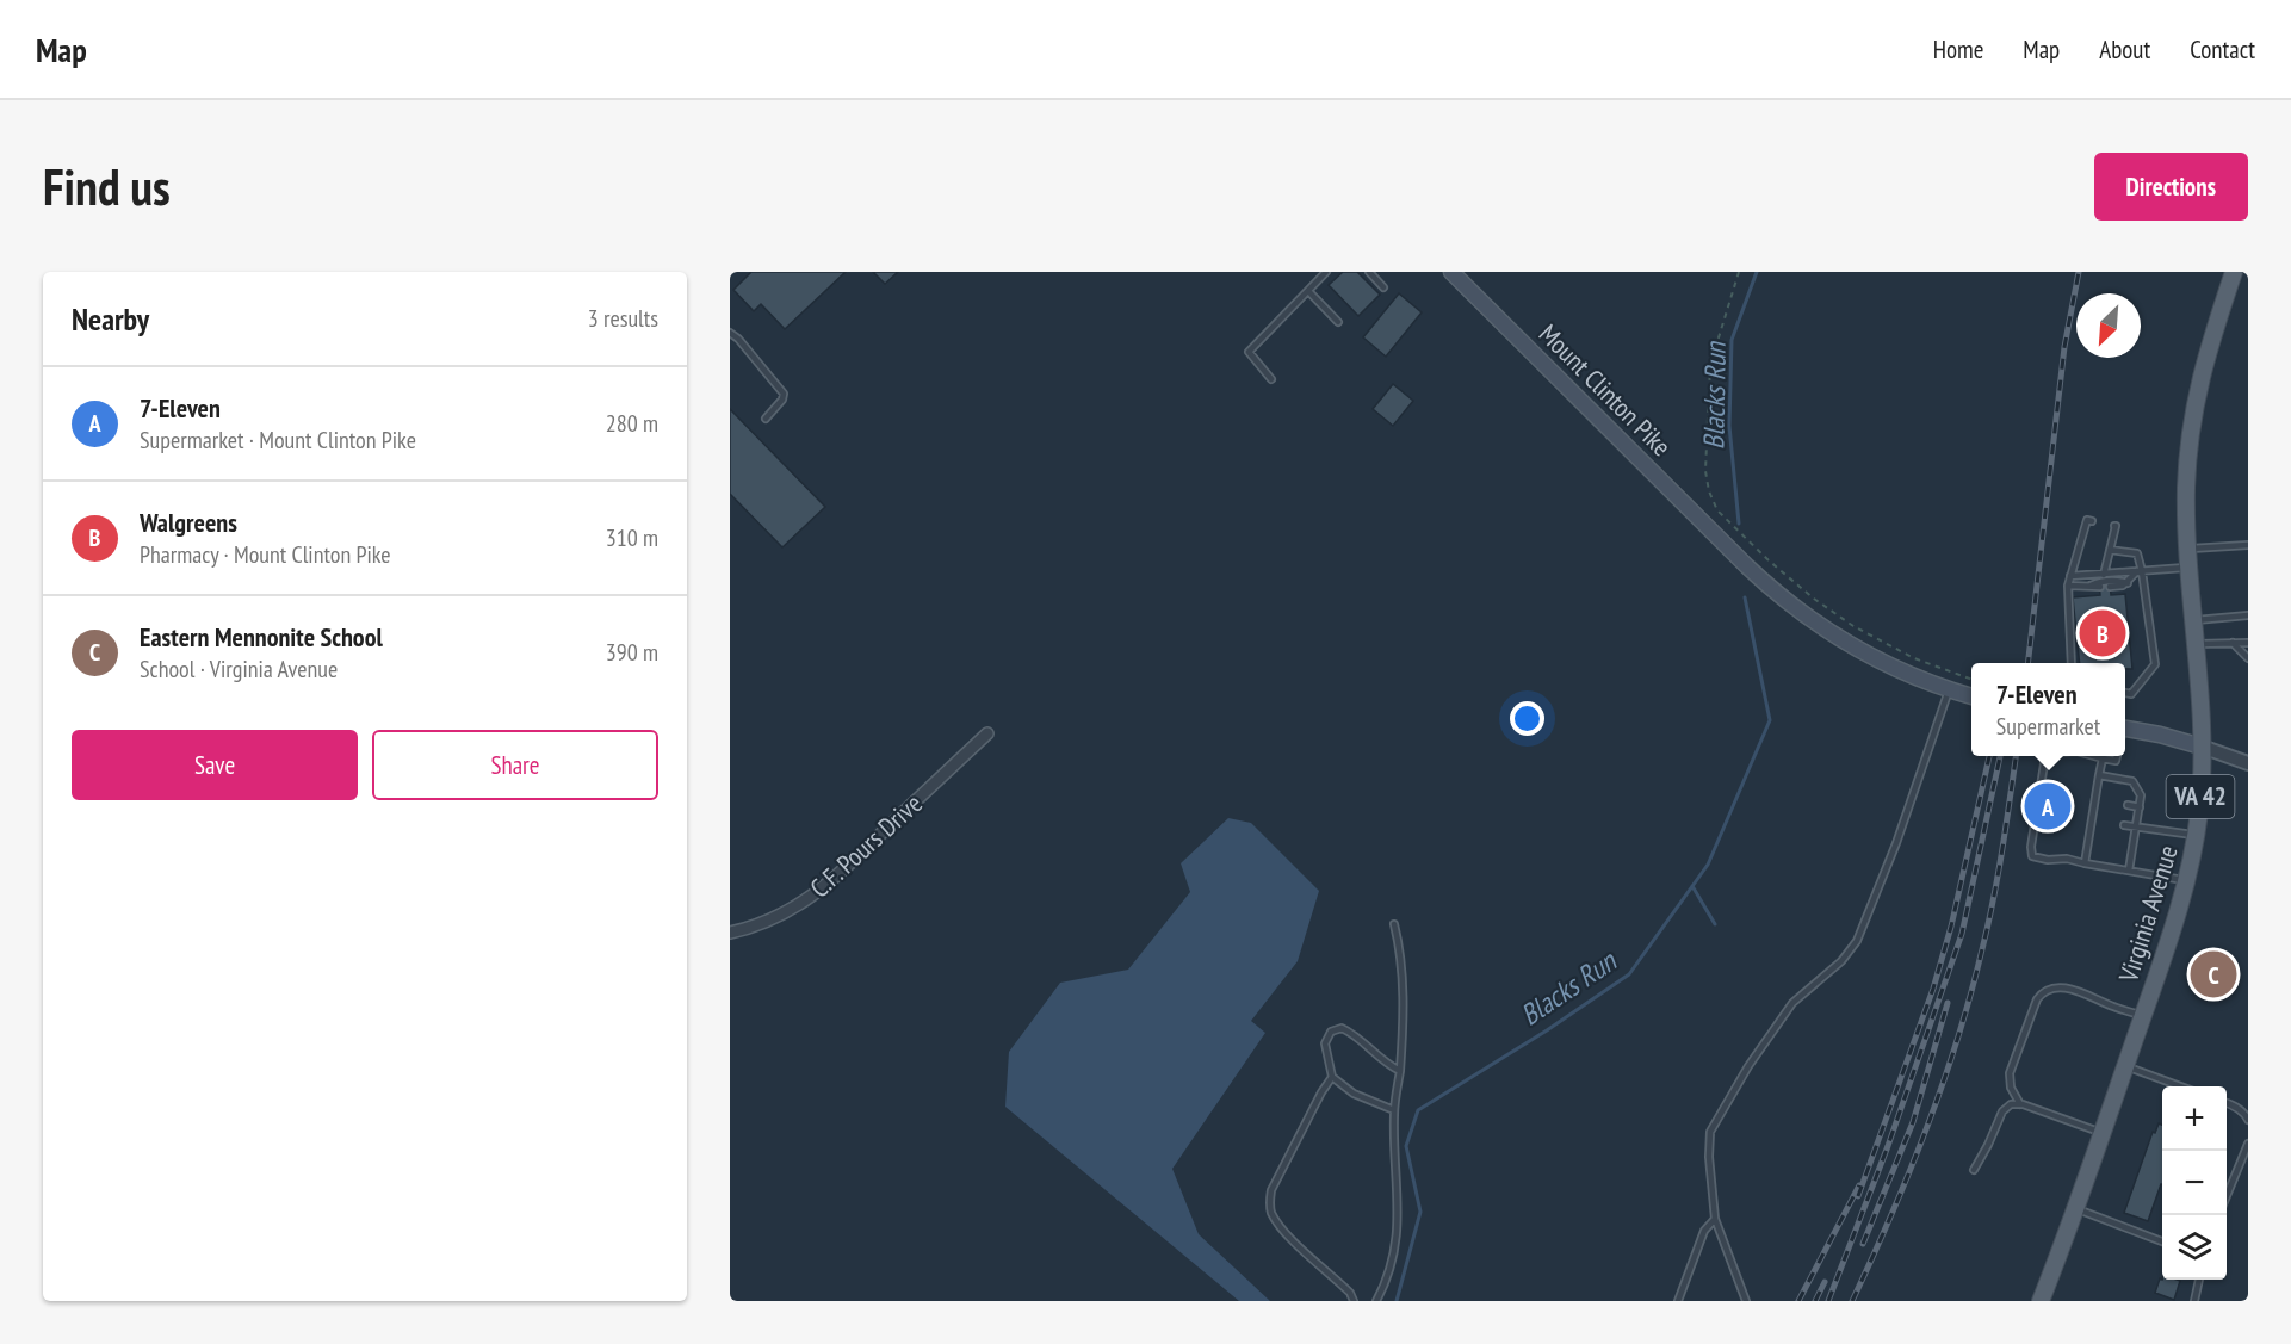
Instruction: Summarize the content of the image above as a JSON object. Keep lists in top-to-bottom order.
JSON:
{
  "streets": {
    "main road": ["Mount Clinton Pike", "VA 42", "Virginia Avenue"],
    "street": ["C.F. Pours Drive"]
  },
  "water": ["Blacks Run"],
  "north": "bottom left",
  "page": {
    "header": "Map",
    "nav": [
      "Home",
      "Map",
      "About",
      "Contact"
    ],
    "buttons": [
      "Directions",
      ["Save", "Share"]
    ],
    "title": "Find us",
    "heading": ["Nearby", "3 results"],
    "list": [
      {
        "mark": "A",
        "name": "7-Eleven",
        "note": "Supermarket · Mount Clinton Pike",
        "value": "280 m"
      },
      {
        "mark": "B",
        "name": "Walgreens",
        "note": "Pharmacy · Mount Clinton Pike",
        "value": "310 m"
      },
      {
        "mark": "C",
        "name": "Eastern Mennonite School",
        "note": "School · Virginia Avenue",
        "value": "390 m"
      }
    ],
    "pins": ["B", "A", "C"],
    "popup": ["7-Eleven", "Supermarket"],
    "map_buttons": ["+", "−"]
  }
}
